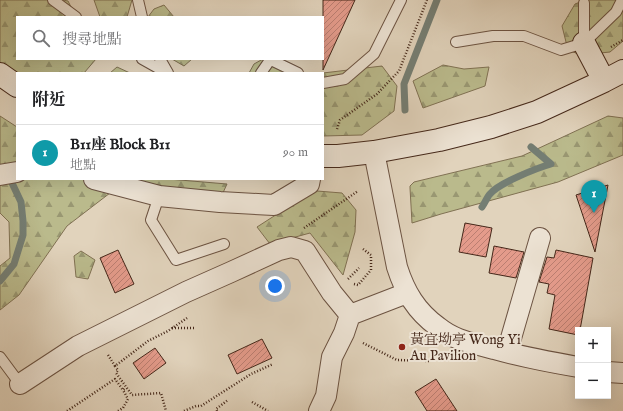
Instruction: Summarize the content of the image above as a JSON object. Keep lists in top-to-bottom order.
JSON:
{
  "places": ["黃宜坳亭 Wong Yi Au Pavilion"],
  "page": {
    "search": "搜尋地點",
    "heading": "附近",
    "list": [
      {
        "mark": "1",
        "name": "B11座 Block B11",
        "note": "地點",
        "value": "90 m"
      }
    ],
    "pins": "1",
    "map_buttons": ["+", "−"]
  }
}
